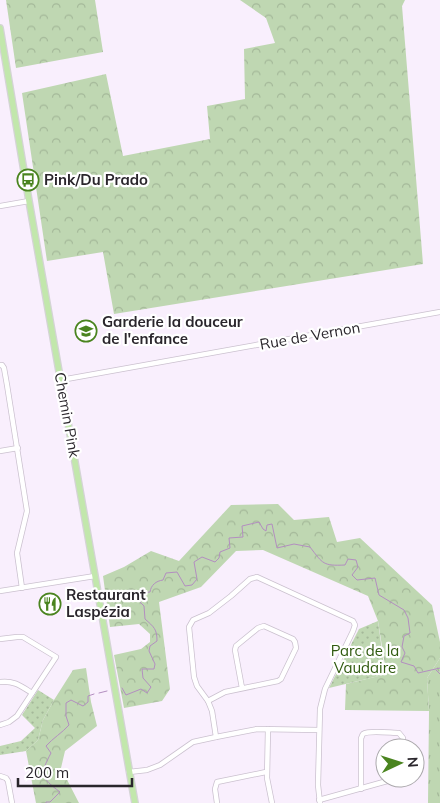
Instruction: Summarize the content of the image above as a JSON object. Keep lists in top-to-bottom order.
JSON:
{
  "streets": {
    "main road": ["Chemin Pink"],
    "street": ["Rue de Vernon"]
  },
  "crossings": [
    ["Rue de Vernon", "Chemin Pink"]
  ],
  "parks": ["Parc de la Vaudaire"],
  "places": {
    "bus stop": ["Pink/Du Prado"],
    "school or university": ["Garderie la douceur de l'enfance"],
    "restaurant": ["Restaurant Laspézia"]
  },
  "scale_bar": "200 m",
  "north": "right"
}
